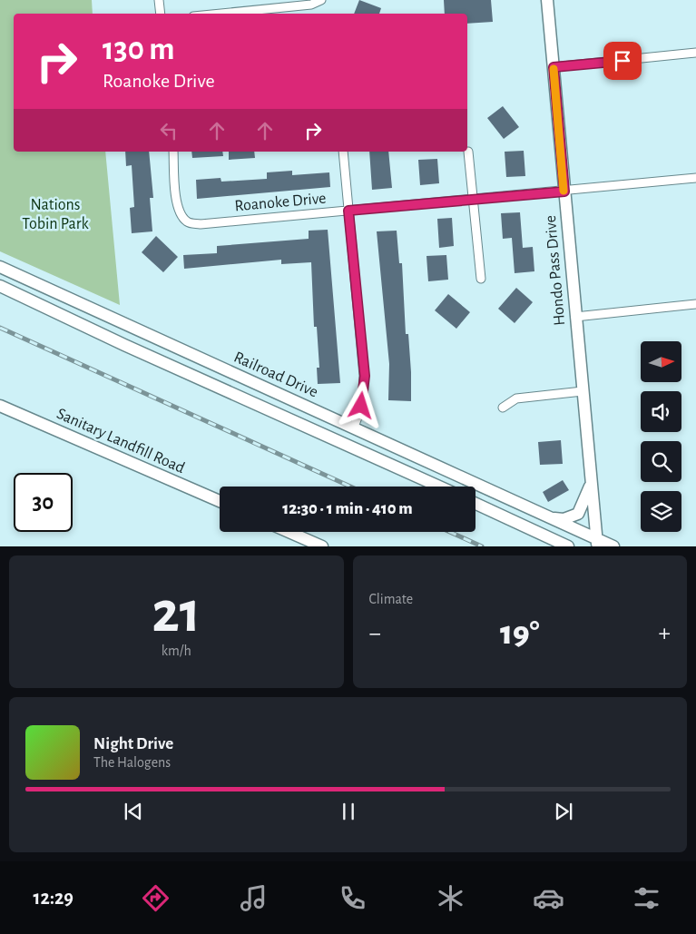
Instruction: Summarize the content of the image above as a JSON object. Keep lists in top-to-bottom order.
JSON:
{
  "streets": {
    "main road": ["Hondo Pass Drive", "Railroad Drive", "Sanitary Landfill Road"],
    "street": ["Roanoke Drive"]
  },
  "crossings": [
    ["Roanoke Drive", "Hondo Pass Drive"],
    ["Hondo Pass Drive", "Railroad Drive"]
  ],
  "parks": ["Nations Tobin Park"],
  "north": "right",
  "page": {
    "turn": ["130 m", "Roanoke Drive"],
    "limit": "30",
    "trip": "12:30 · 1 min · 410 m",
    "tile": [
      ["21", "km/h"],
      "Climate"
    ],
    "heat": ["−", "19°", "+"],
    "song": ["Night Drive", "The Halogens"],
    "tabs": "12:29"
  }
}
